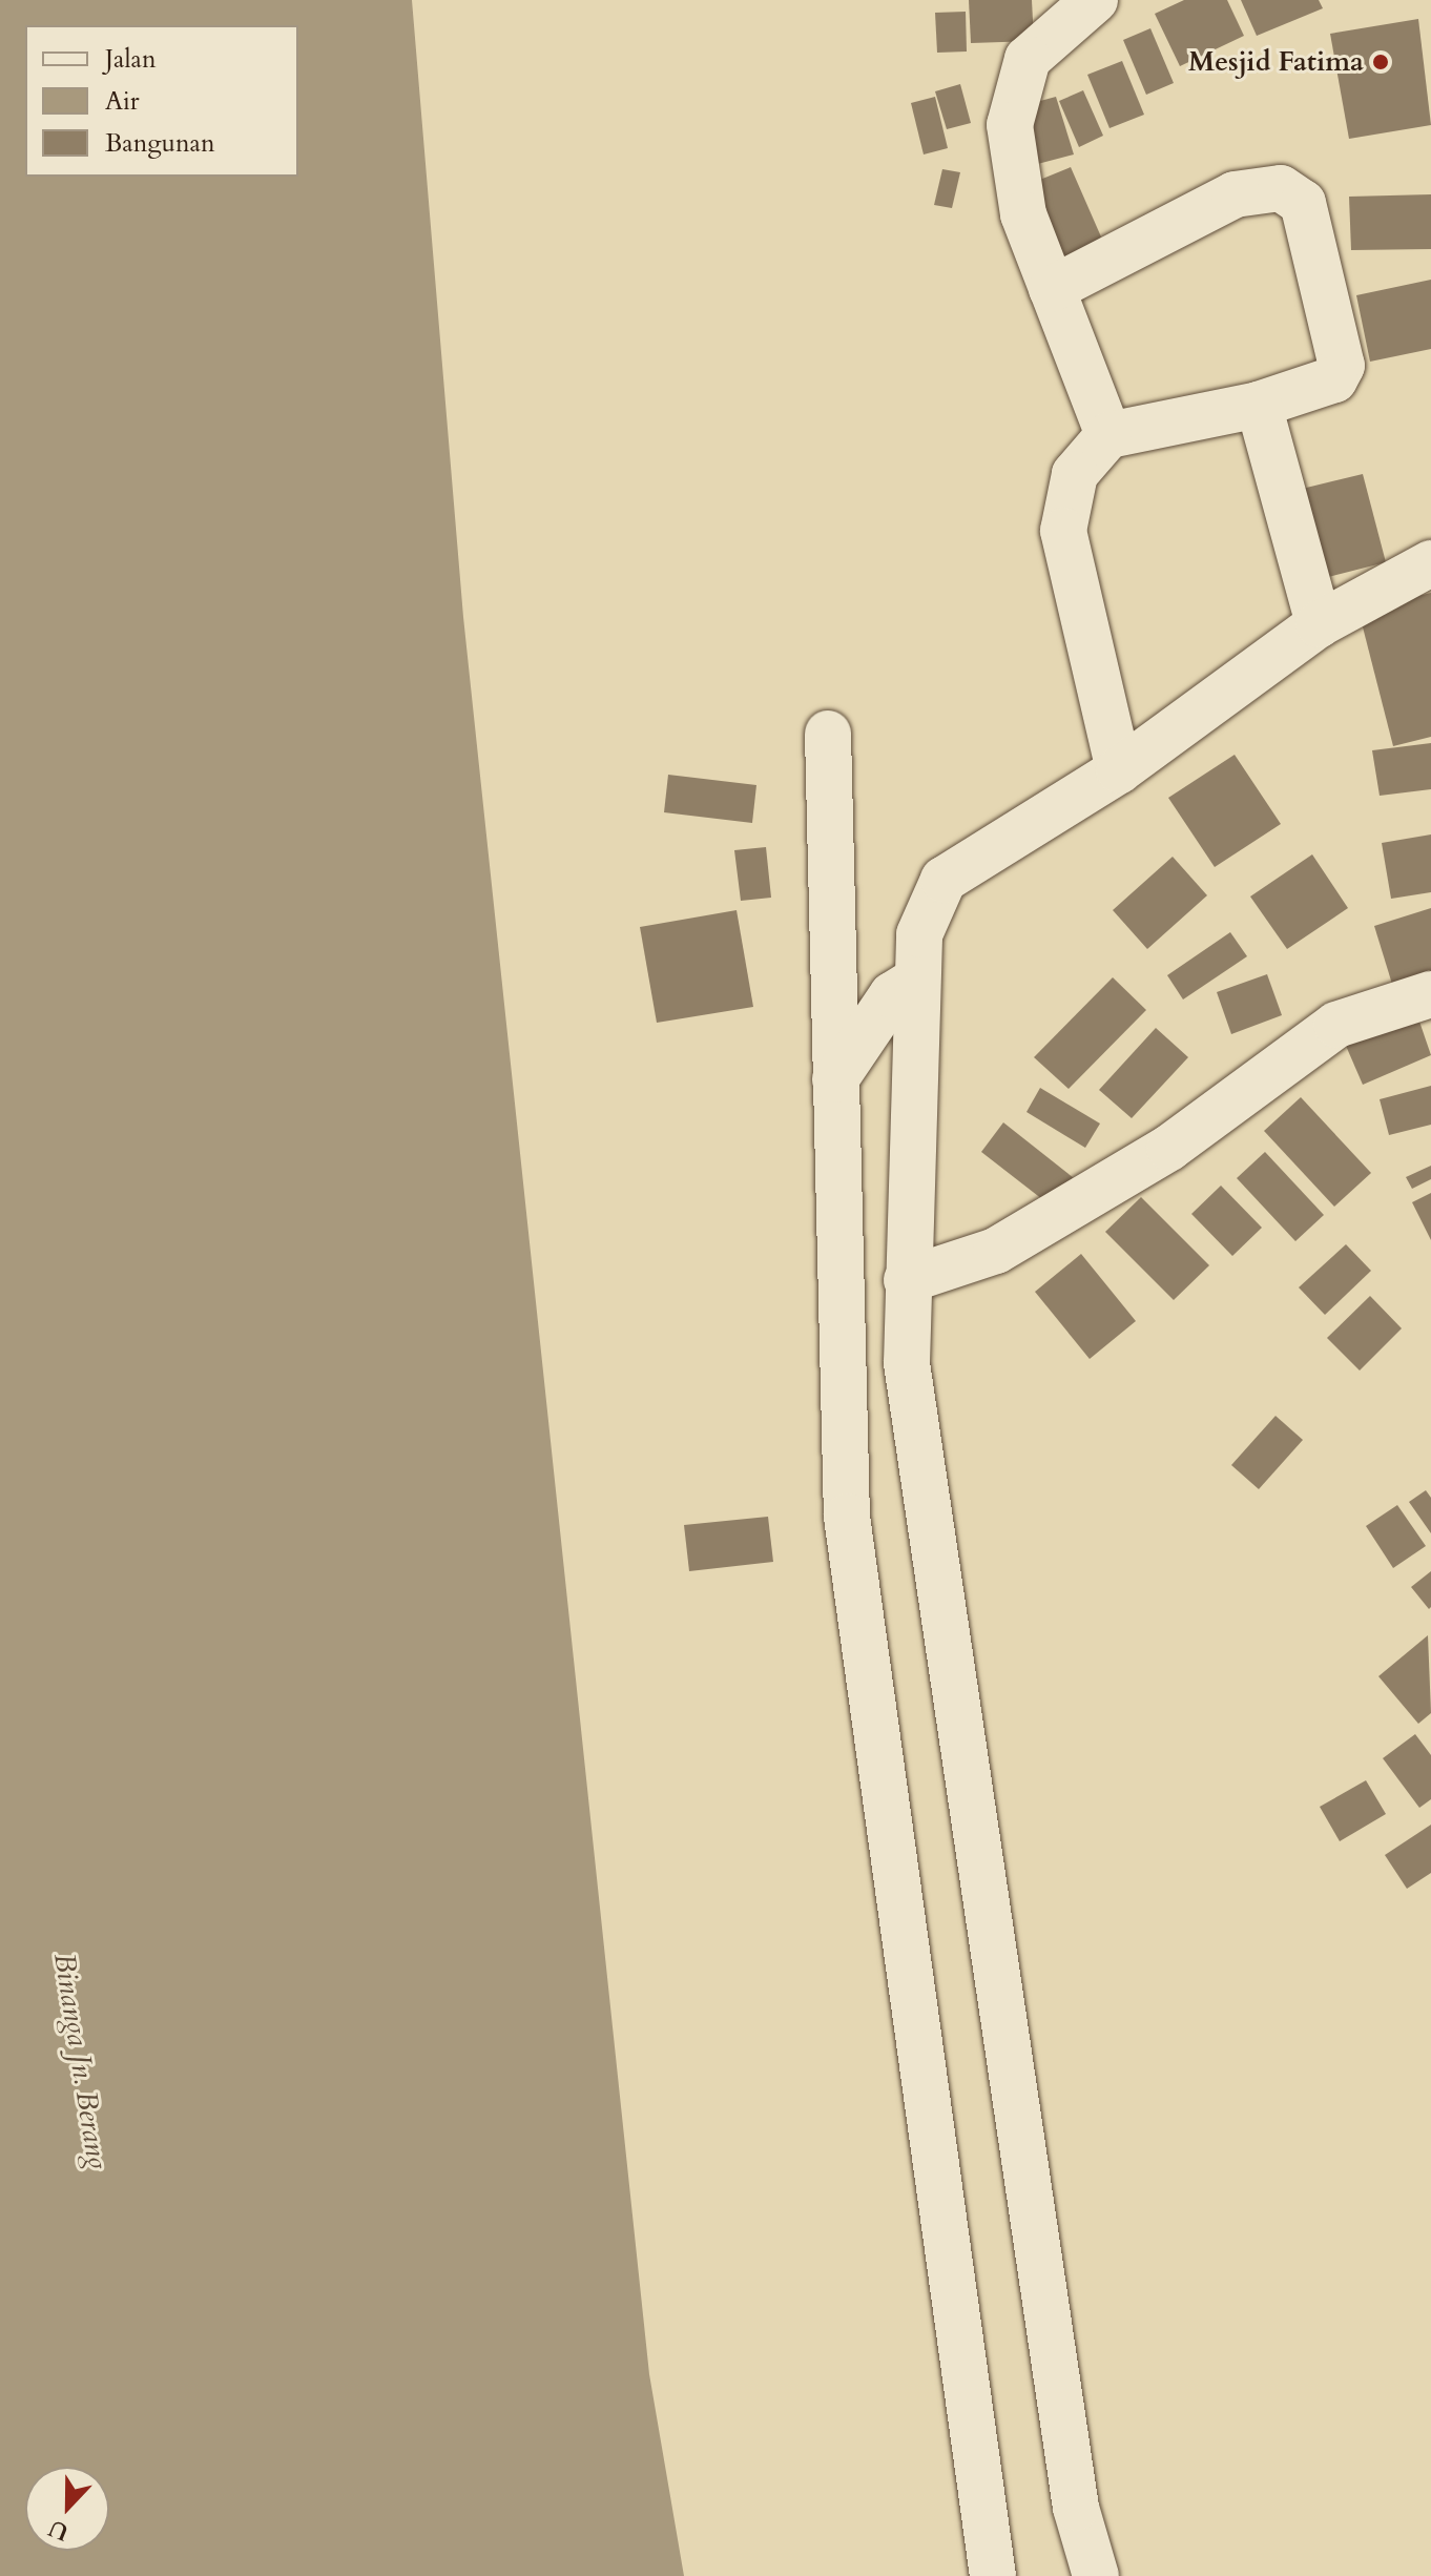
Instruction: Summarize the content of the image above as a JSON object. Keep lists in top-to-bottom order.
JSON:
{
  "water": ["Binanga Jn. Berang"],
  "places": ["Mesjid Fatima"],
  "legend": ["Jalan", "Air", "Bangunan"],
  "north": "bottom"
}
